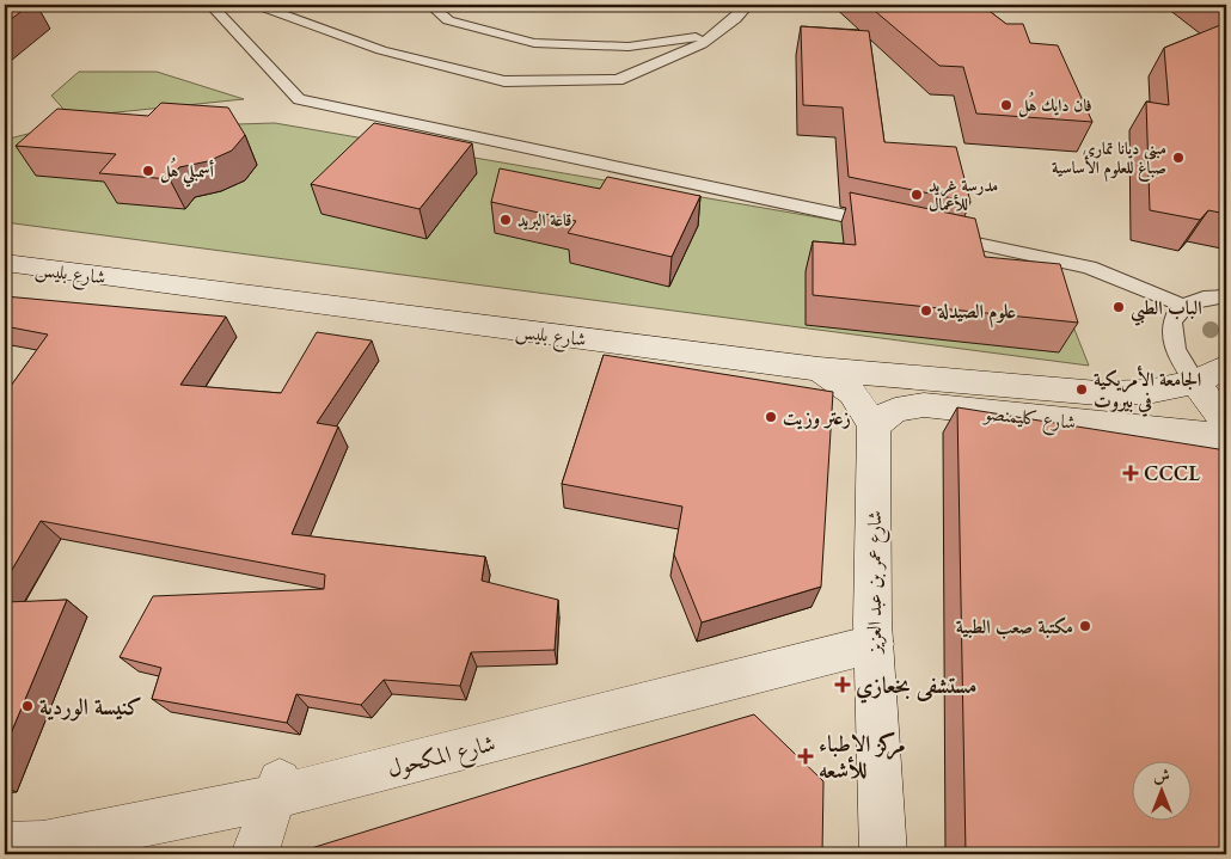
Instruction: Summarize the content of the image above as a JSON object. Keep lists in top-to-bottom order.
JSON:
{
  "streets": {
    "street": [
      "شارع بليس",
      "شارع كليمنصو",
      "شارع عمر بن عبد العزيز",
      "شارع المكحول"
    ]
  },
  "crossings": [
    ["شارع كليمنصو", "شارع عمر بن عبد العزيز"],
    ["شارع عمر بن عبد العزيز", "شارع المكحول"]
  ],
  "places": {
    "other": [
      "فان دايك هُل",
      "مبنى ديانا تماري صباغ للعلوم الأساسية",
      "أسمبلي هُل",
      "مدرسة غريد للأعمال",
      "قاعة البريد",
      "الباب الطبي",
      "علوم الصيدلة",
      "الجامعة الأمريكية في بيروت",
      "زعتر وزيت",
      "مكتبة صعب الطبية",
      "كنيسة الوردية"
    ],
    "health": ["CCCL", "مستشفى بخعازي", "مركز الاطباء للأشعه"]
  },
  "north": "top"
}
